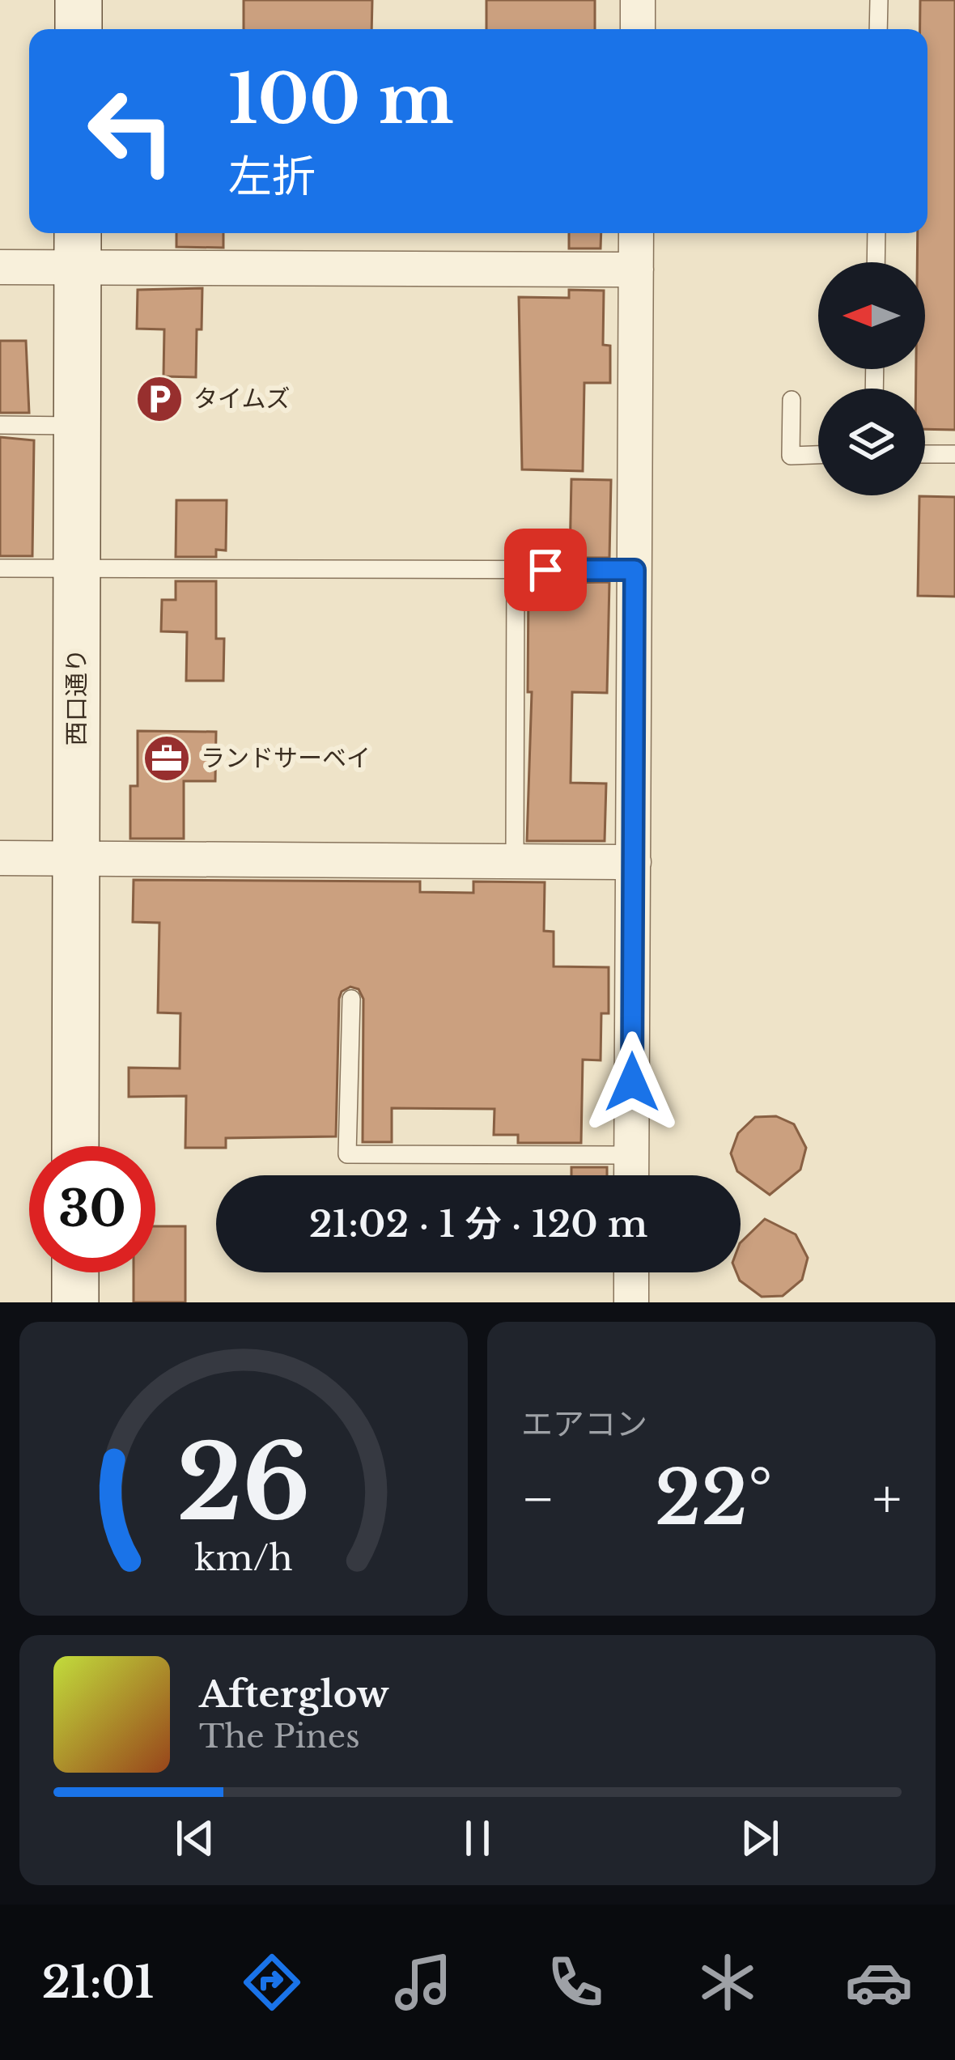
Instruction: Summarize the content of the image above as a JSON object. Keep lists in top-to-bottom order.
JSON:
{
  "streets": {
    "main road": ["西口通り"]
  },
  "places": {
    "parking": ["タイムズ"],
    "office": ["ランドサーベイ"]
  },
  "north": "left",
  "page": {
    "turn": ["100 m", "左折"],
    "limit": "30",
    "trip": "21:02 · 1 分 · 120 m",
    "tile": "エアコン",
    "heat": ["−", "22°", "+"],
    "song": ["Afterglow", "The Pines"],
    "tabs": "21:01",
    "gauge": ["26", "km/h"]
  }
}
